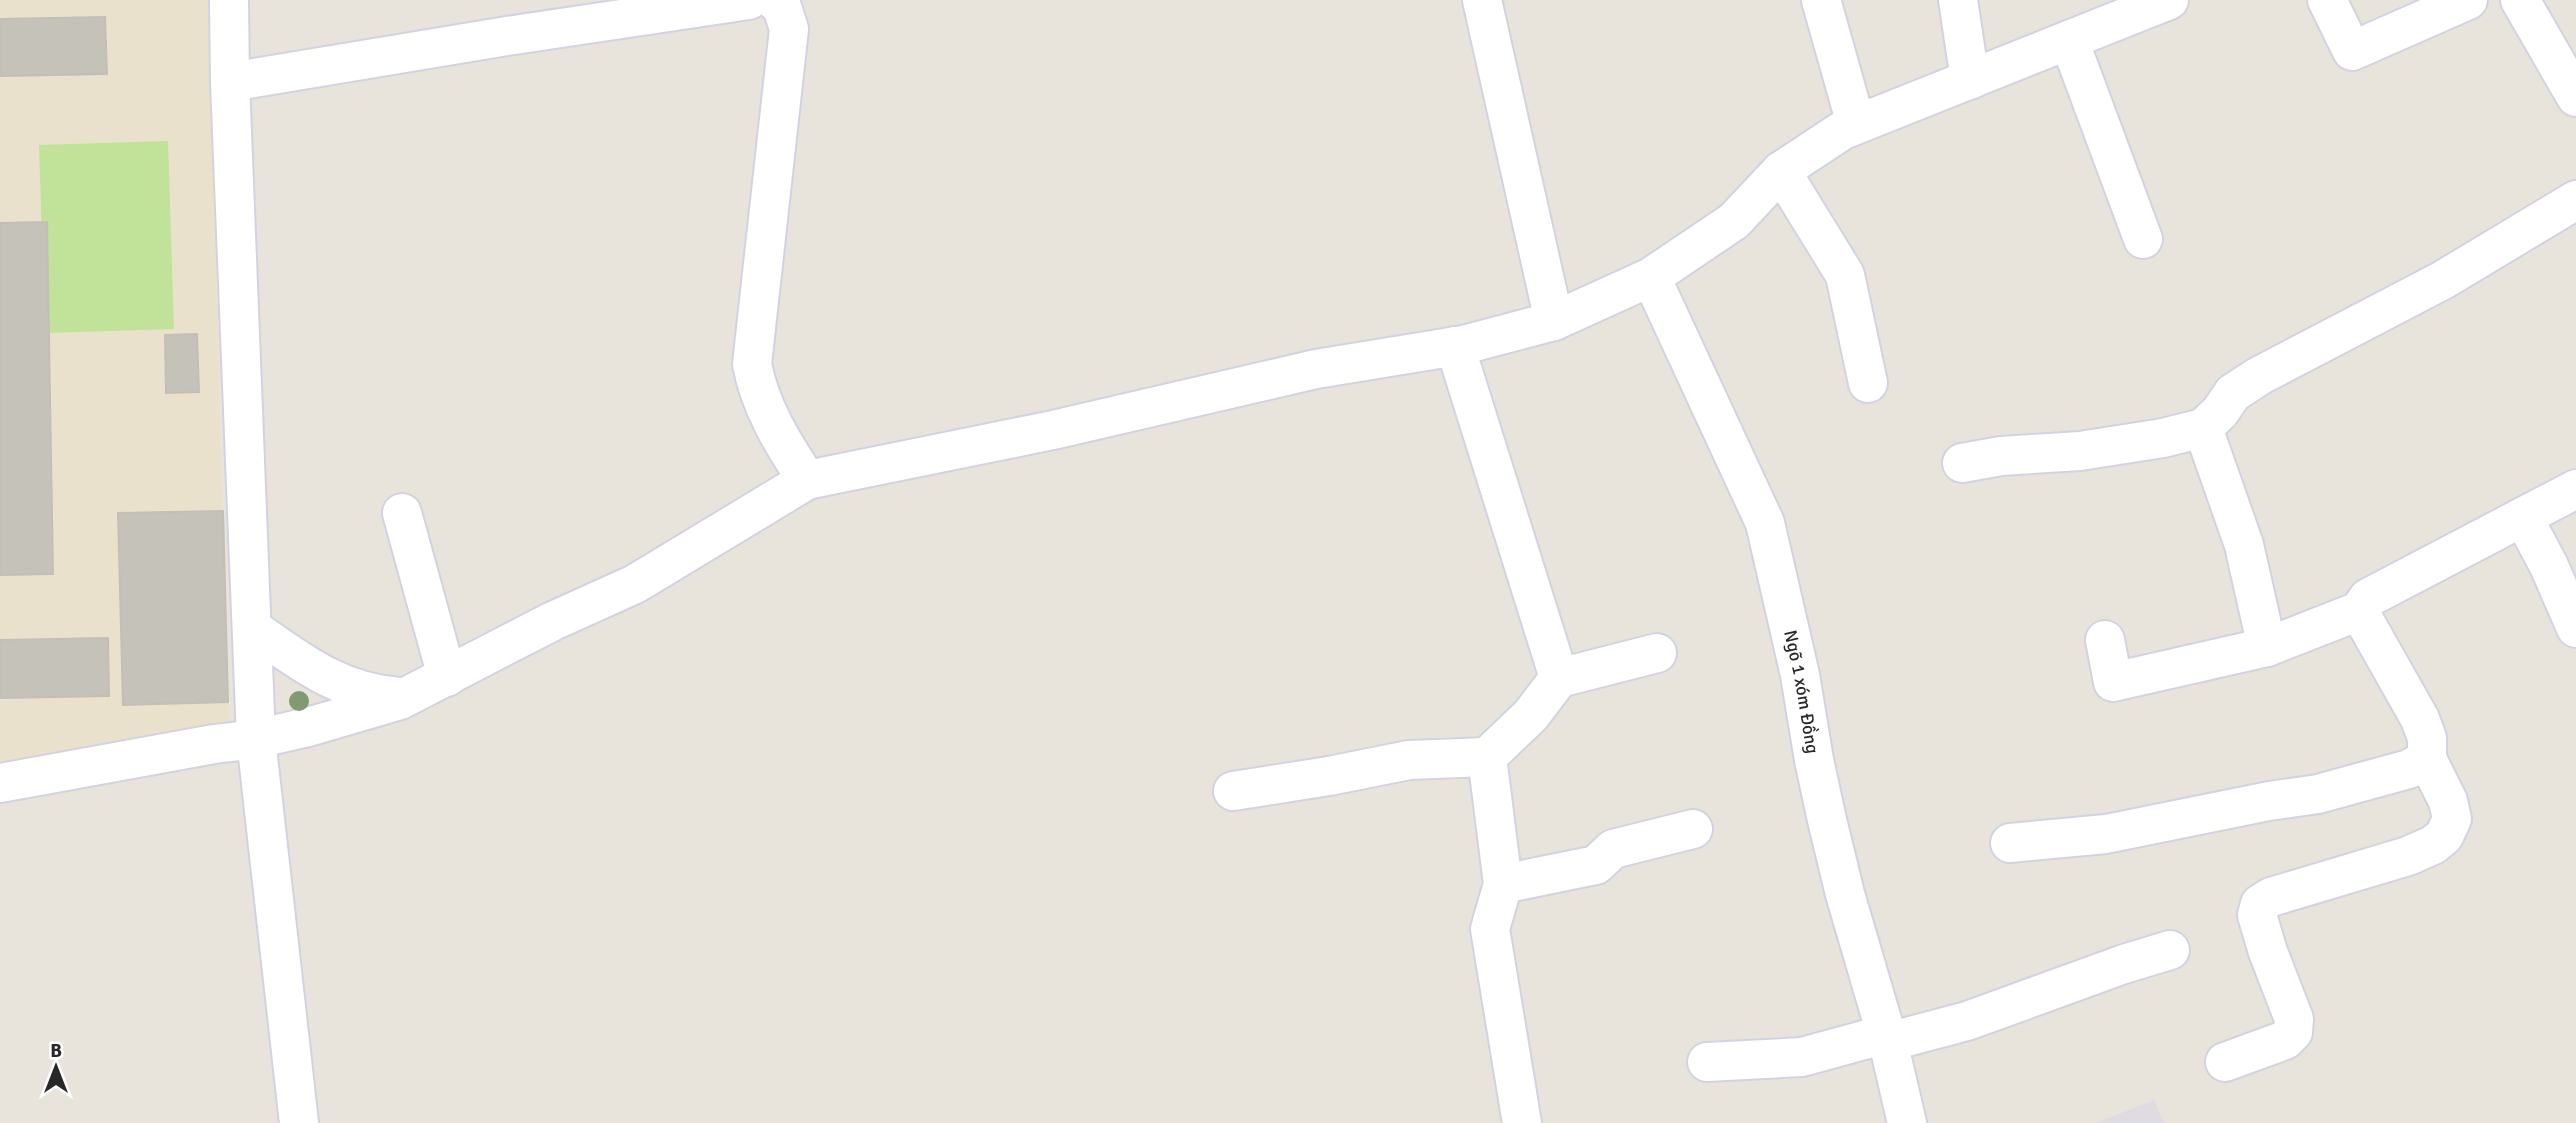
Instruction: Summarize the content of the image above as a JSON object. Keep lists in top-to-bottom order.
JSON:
{
  "streets": {
    "street": ["Ngõ 1 xóm Đồng"]
  },
  "north": "top"
}
